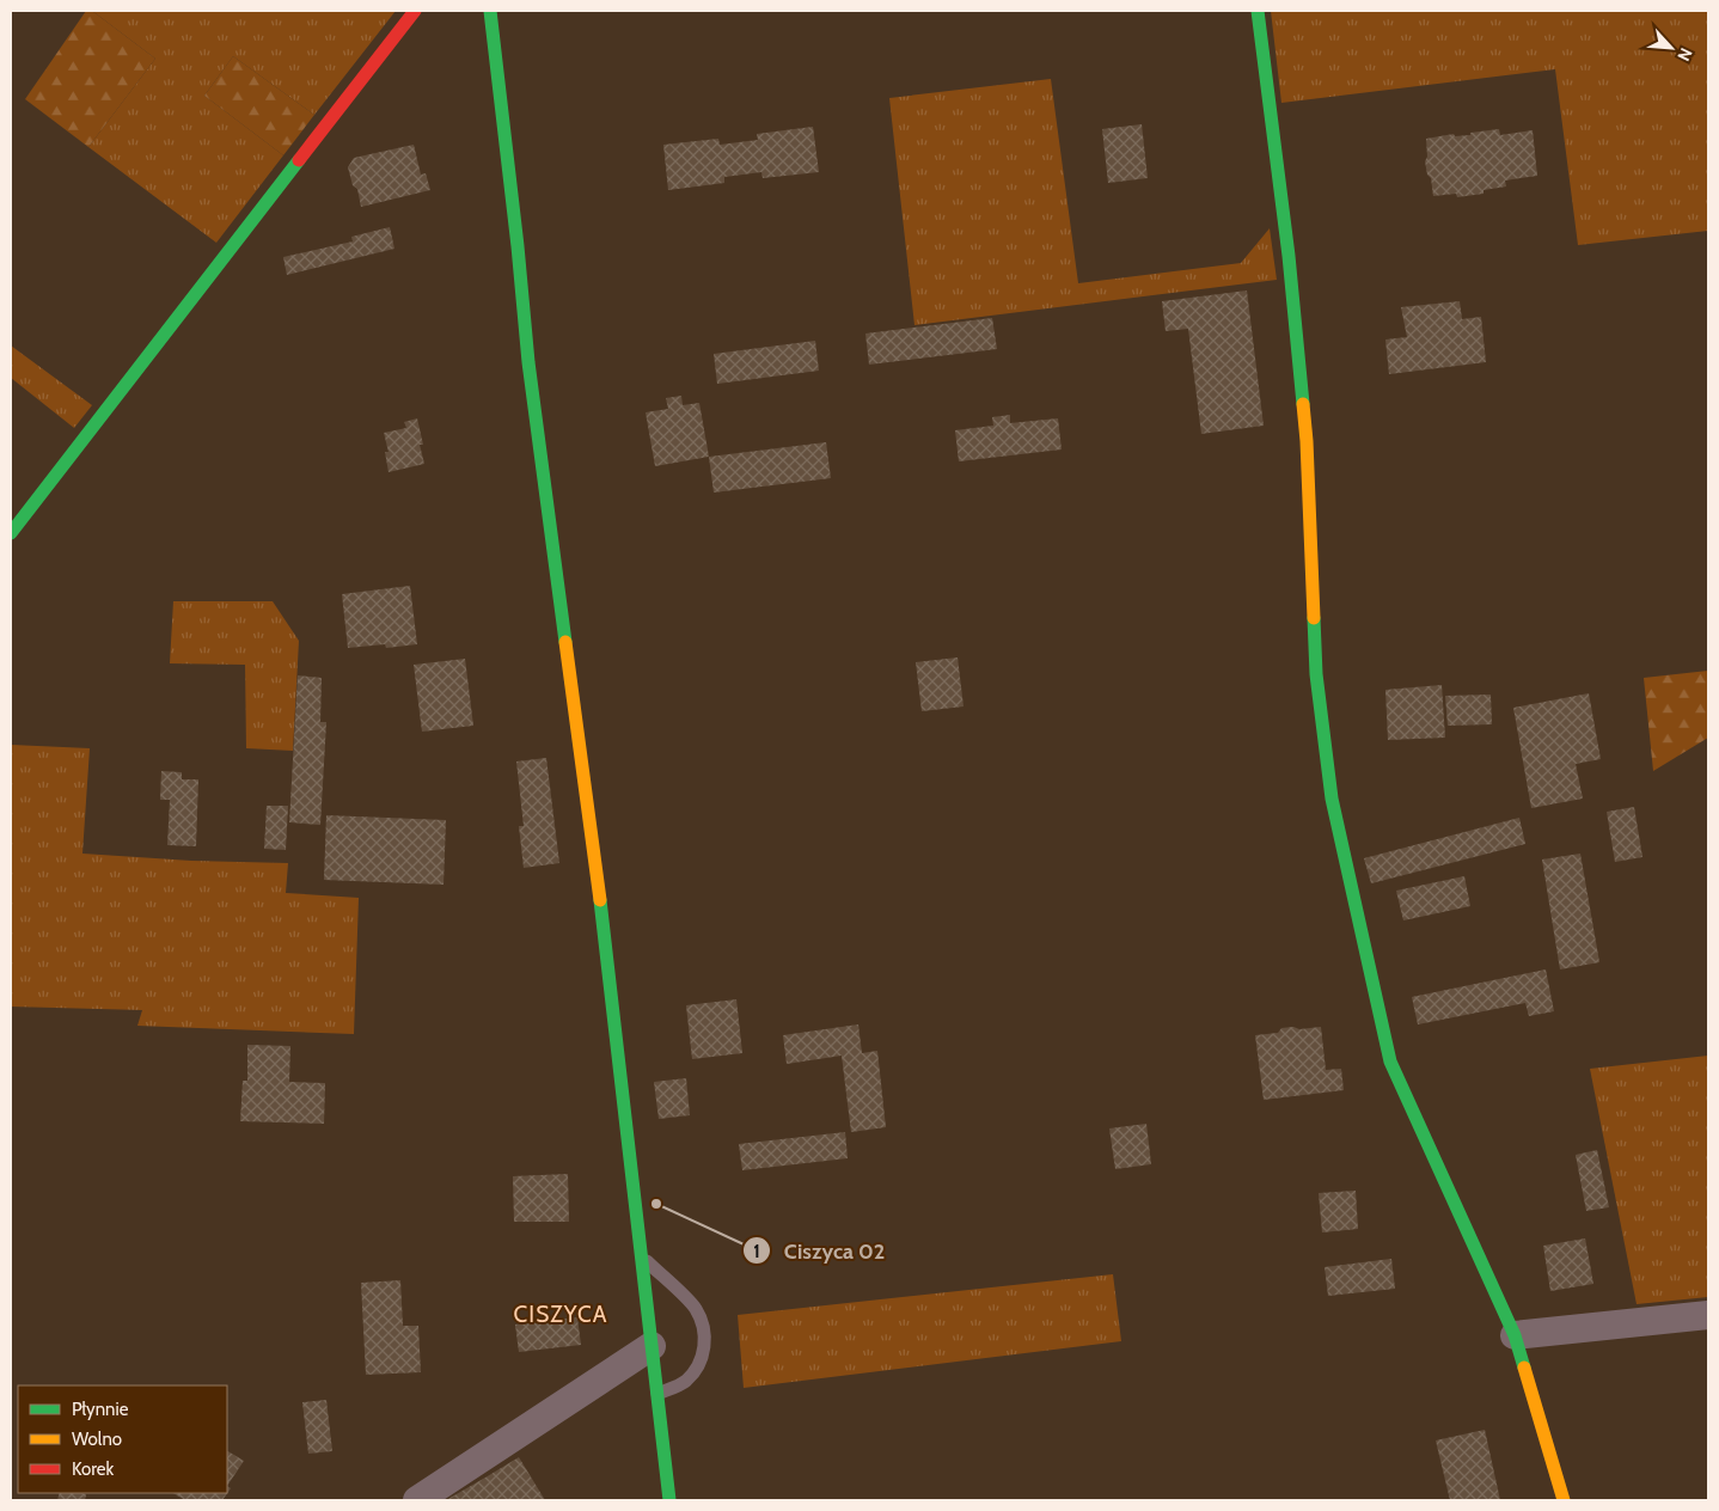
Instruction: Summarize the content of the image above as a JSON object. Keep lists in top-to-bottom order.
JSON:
{
  "districts": ["CISZYCA"],
  "places": ["Ciszyca 02"],
  "legend": ["Płynnie", "Wolno", "Korek"],
  "north": "bottom right"
}
